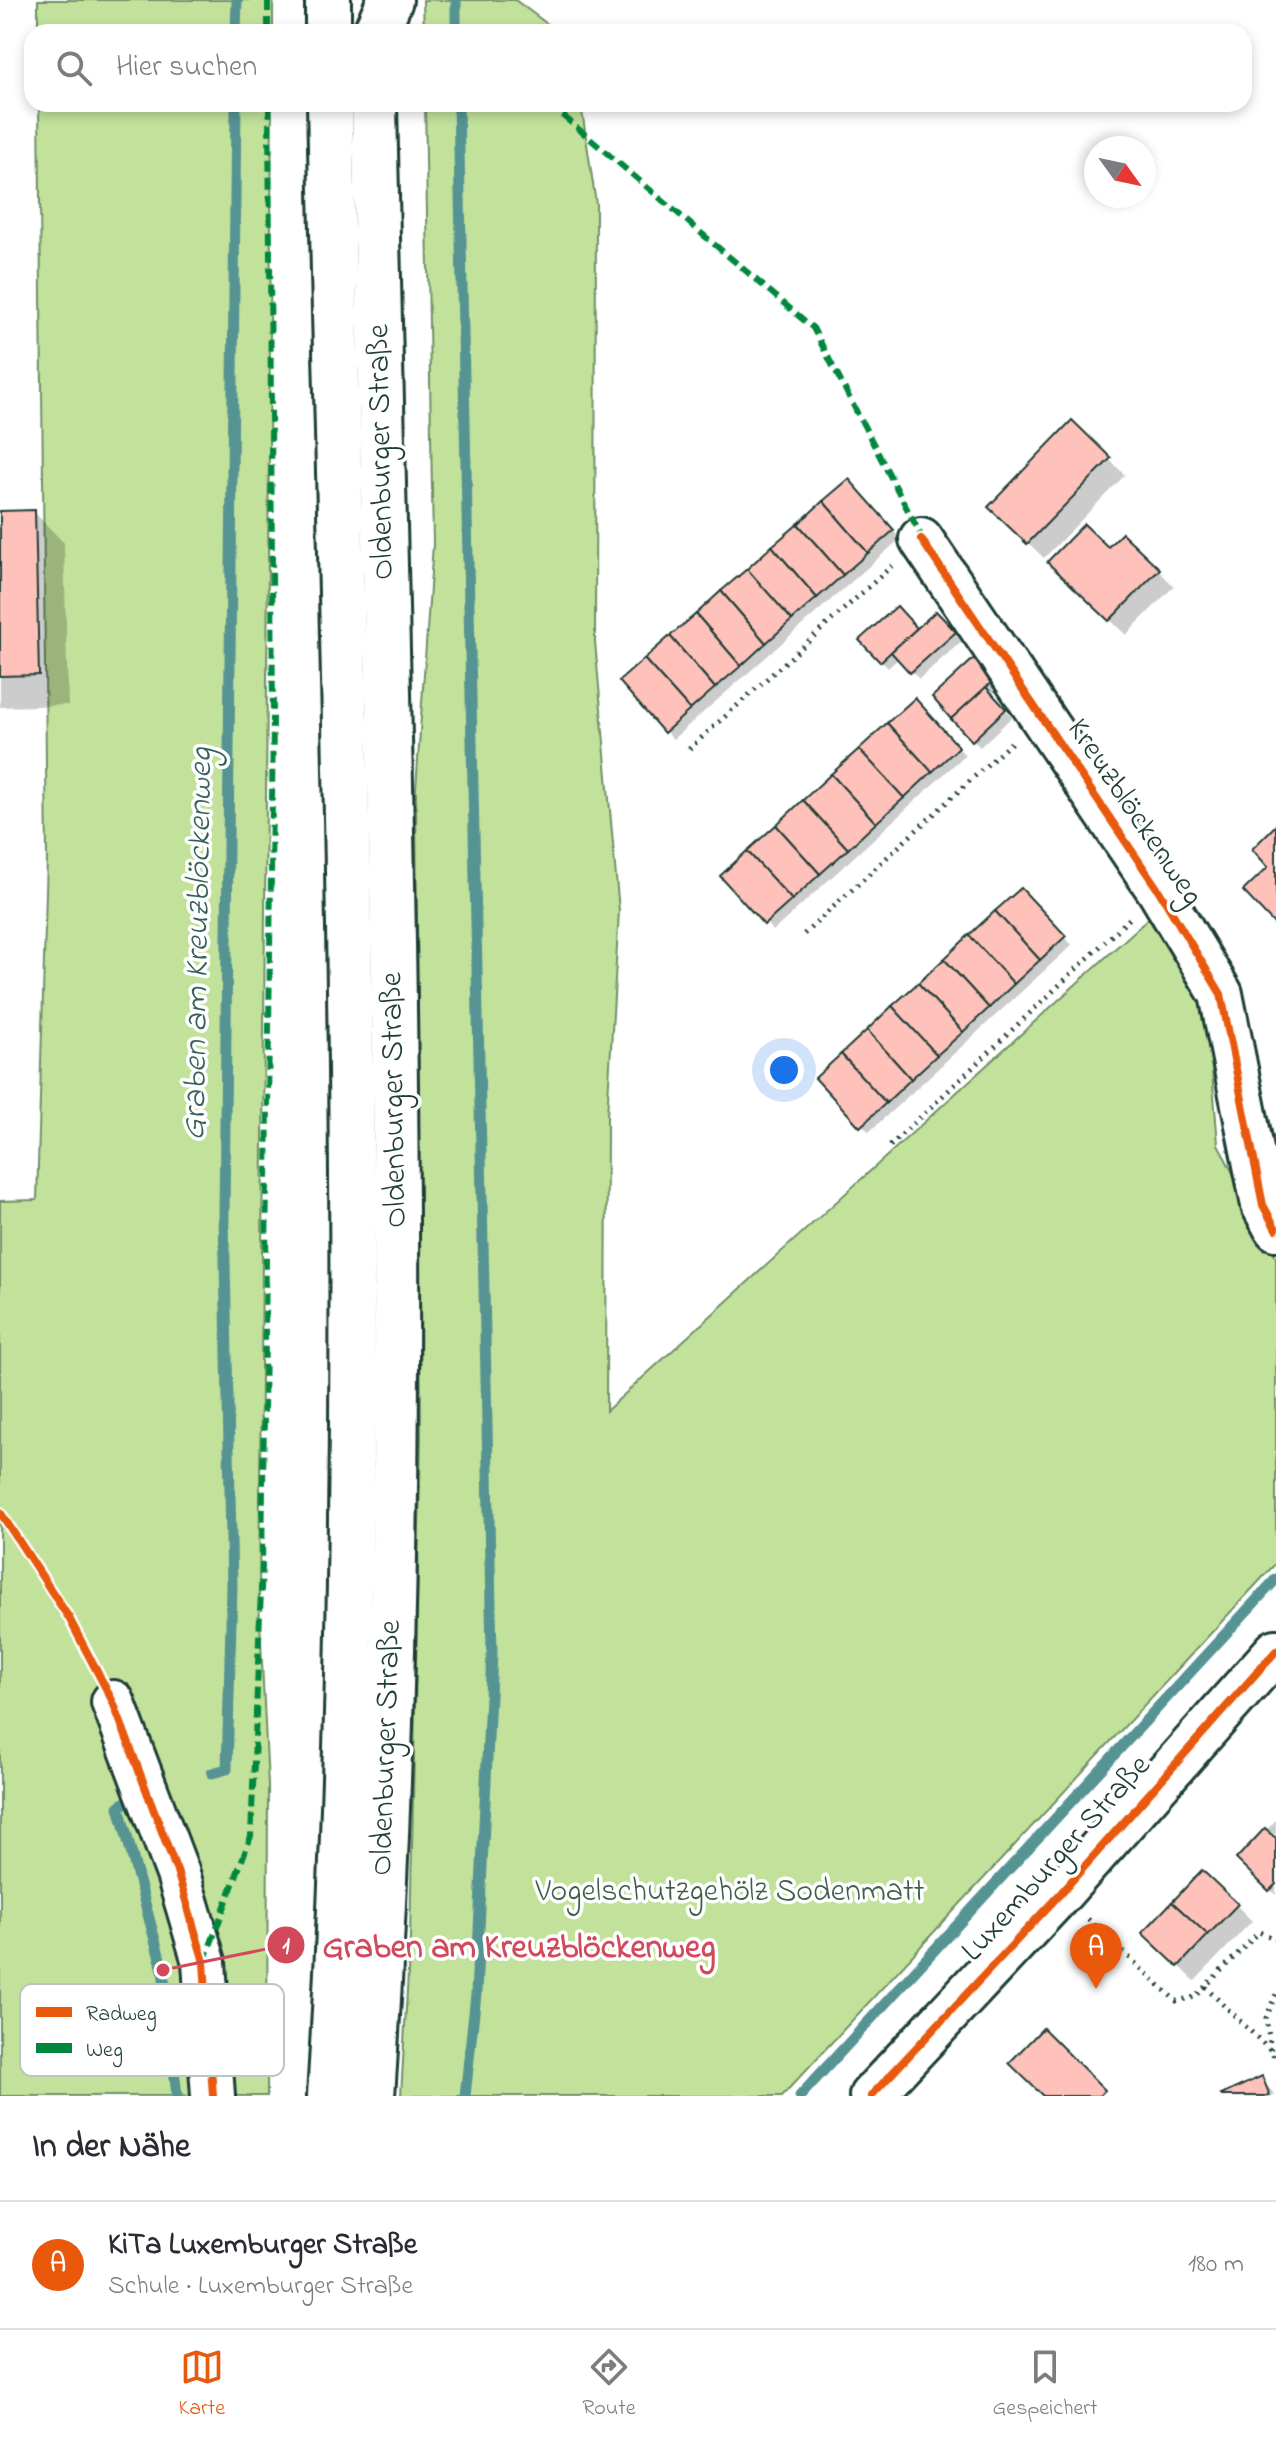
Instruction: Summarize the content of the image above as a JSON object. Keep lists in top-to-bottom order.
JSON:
{
  "streets": {
    "highway": ["Oldenburger Straße"],
    "street": ["Kreuzblöckenweg", "Luxemburger Straße"]
  },
  "water": ["Graben am Kreuzblöckenweg"],
  "parks": ["Vogelschutzgehölz Sodenmatt"],
  "places": ["Graben am Kreuzblöckenweg"],
  "legend": ["Radweg", "Weg"],
  "north": "bottom right",
  "page": {
    "search": "Hier suchen",
    "pins": "A",
    "heading": "In der Nähe",
    "list": [
      {
        "mark": "A",
        "name": "KiTa Luxemburger Straße",
        "note": "Schule · Luxemburger Straße",
        "value": "180 m"
      }
    ],
    "nav": ["Karte", "Route", "Gespeichert"]
  }
}
